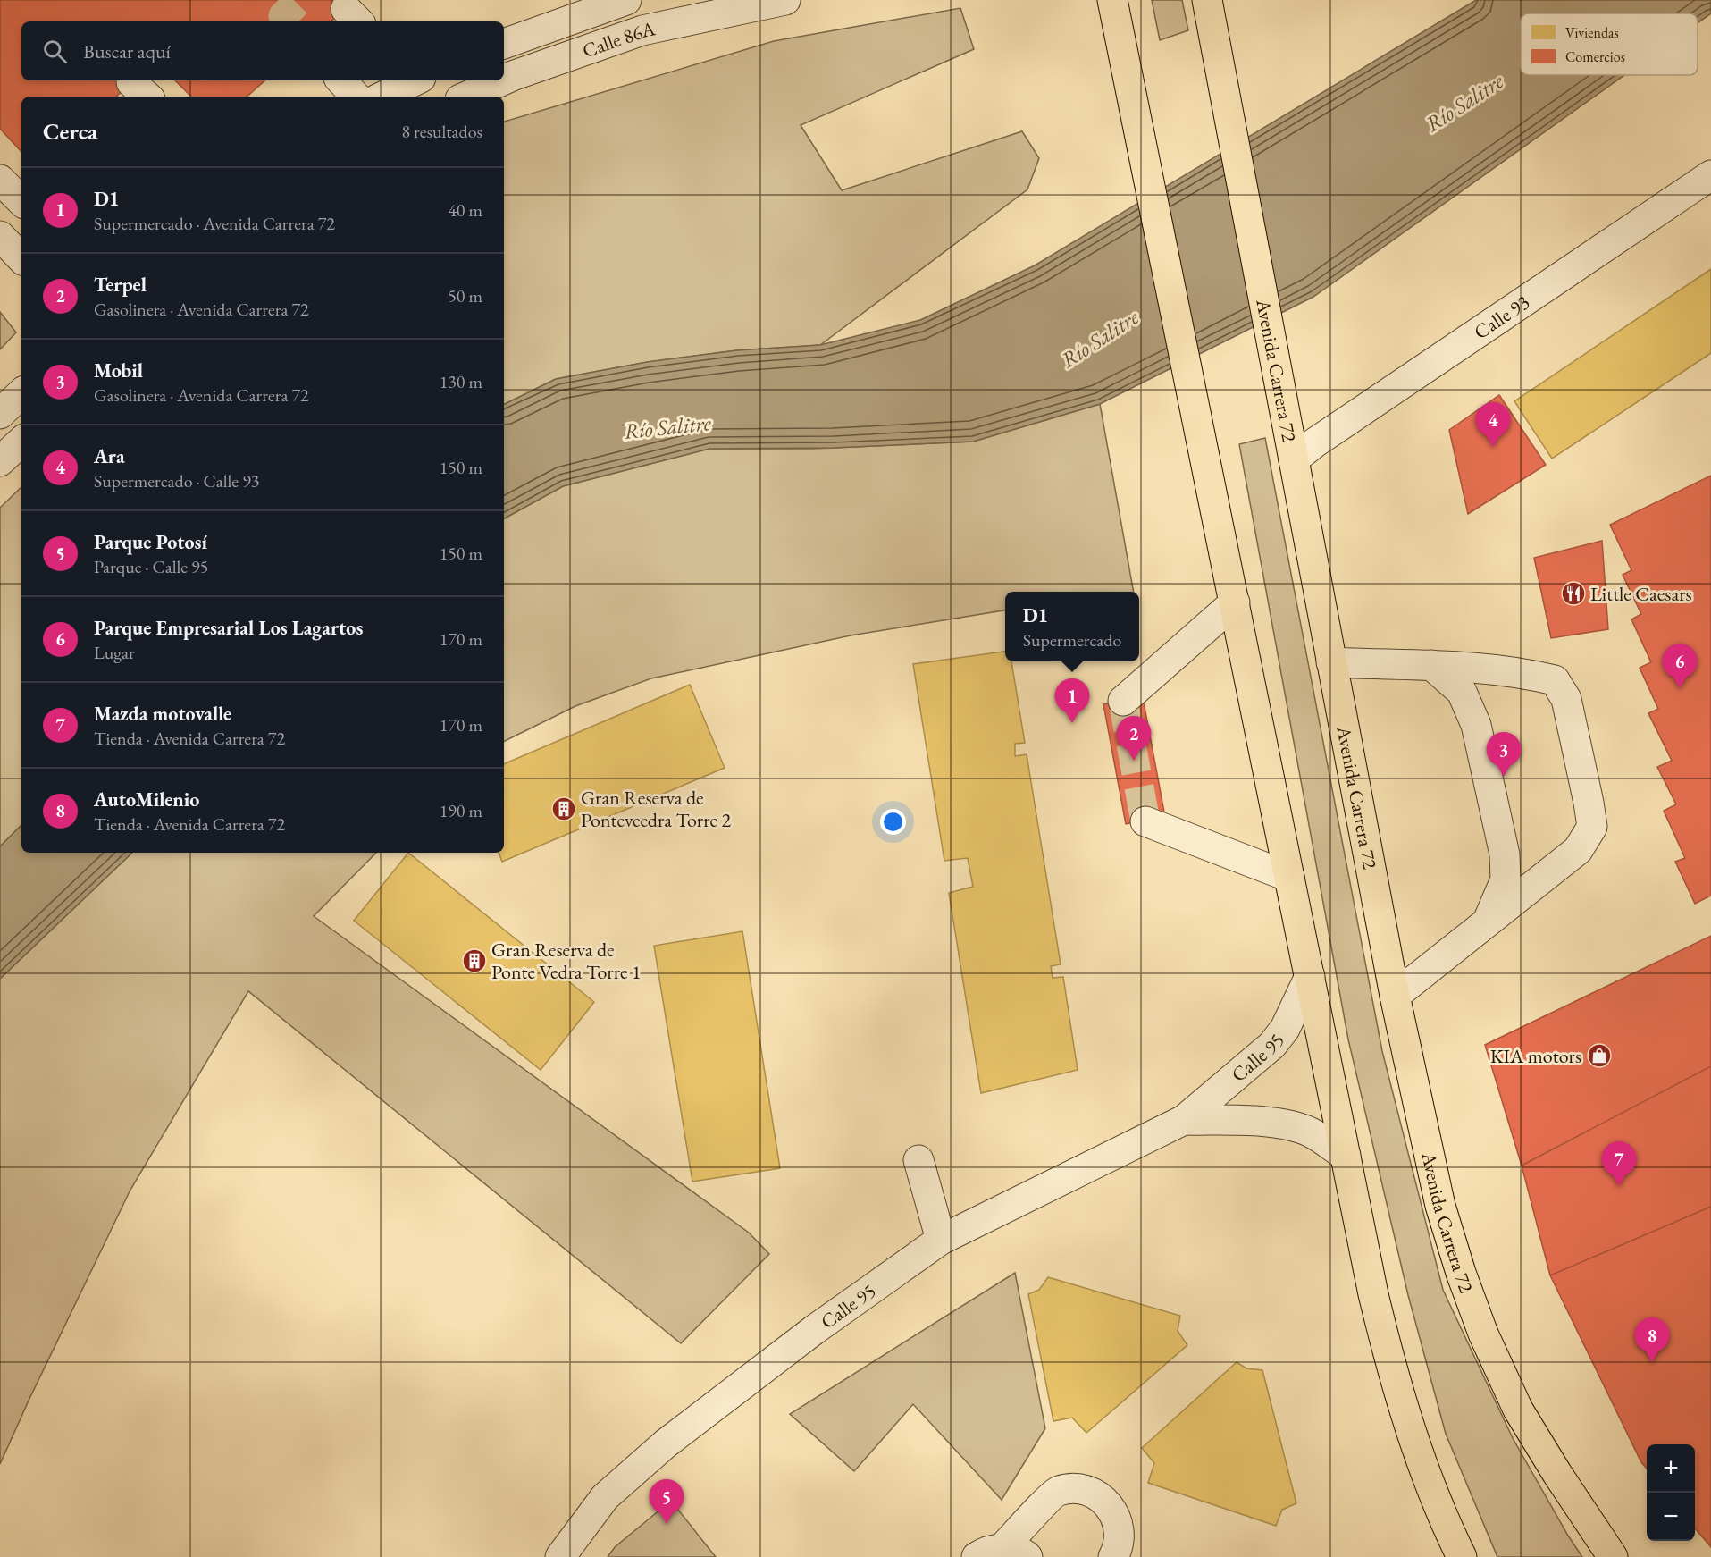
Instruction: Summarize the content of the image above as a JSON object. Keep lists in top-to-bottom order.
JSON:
{
  "streets": {
    "highway": ["Avenida Carrera 72"],
    "street": ["Calle 86A", "Calle 93", "Calle 95"]
  },
  "crossings": [
    ["Calle 93", "Avenida Carrera 72"]
  ],
  "water": ["Río Salitre"],
  "places": {
    "restaurant": ["Little Caesars"],
    "building": ["Gran Reserva de Ponteveedra Torre 2", "Gran Reserva de Ponte Vedra Torre 1"],
    "shop": ["KIA motors"]
  },
  "legend": ["Viviendas", "Comercios"],
  "page": {
    "search": "Buscar aquí",
    "heading": ["Cerca", "8 resultados"],
    "list": [
      {
        "mark": "1",
        "name": "D1",
        "note": "Supermercado · Avenida Carrera 72",
        "value": "40 m"
      },
      {
        "mark": "2",
        "name": "Terpel",
        "note": "Gasolinera · Avenida Carrera 72",
        "value": "50 m"
      },
      {
        "mark": "3",
        "name": "Mobil",
        "note": "Gasolinera · Avenida Carrera 72",
        "value": "130 m"
      },
      {
        "mark": "4",
        "name": "Ara",
        "note": "Supermercado · Calle 93",
        "value": "150 m"
      },
      {
        "mark": "5",
        "name": "Parque Potosí",
        "note": "Parque · Calle 95",
        "value": "150 m"
      },
      {
        "mark": "6",
        "name": "Parque Empresarial Los Lagartos",
        "note": "Lugar",
        "value": "170 m"
      },
      {
        "mark": "7",
        "name": "Mazda motovalle",
        "note": "Tienda · Avenida Carrera 72",
        "value": "170 m"
      },
      {
        "mark": "8",
        "name": "AutoMilenio",
        "note": "Tienda · Avenida Carrera 72",
        "value": "190 m"
      }
    ],
    "pins": [
      "4",
      "6",
      "1",
      "2",
      "3",
      "7",
      "8",
      "5"
    ],
    "popup": ["D1", "Supermercado"],
    "map_buttons": ["+", "−"]
  }
}
